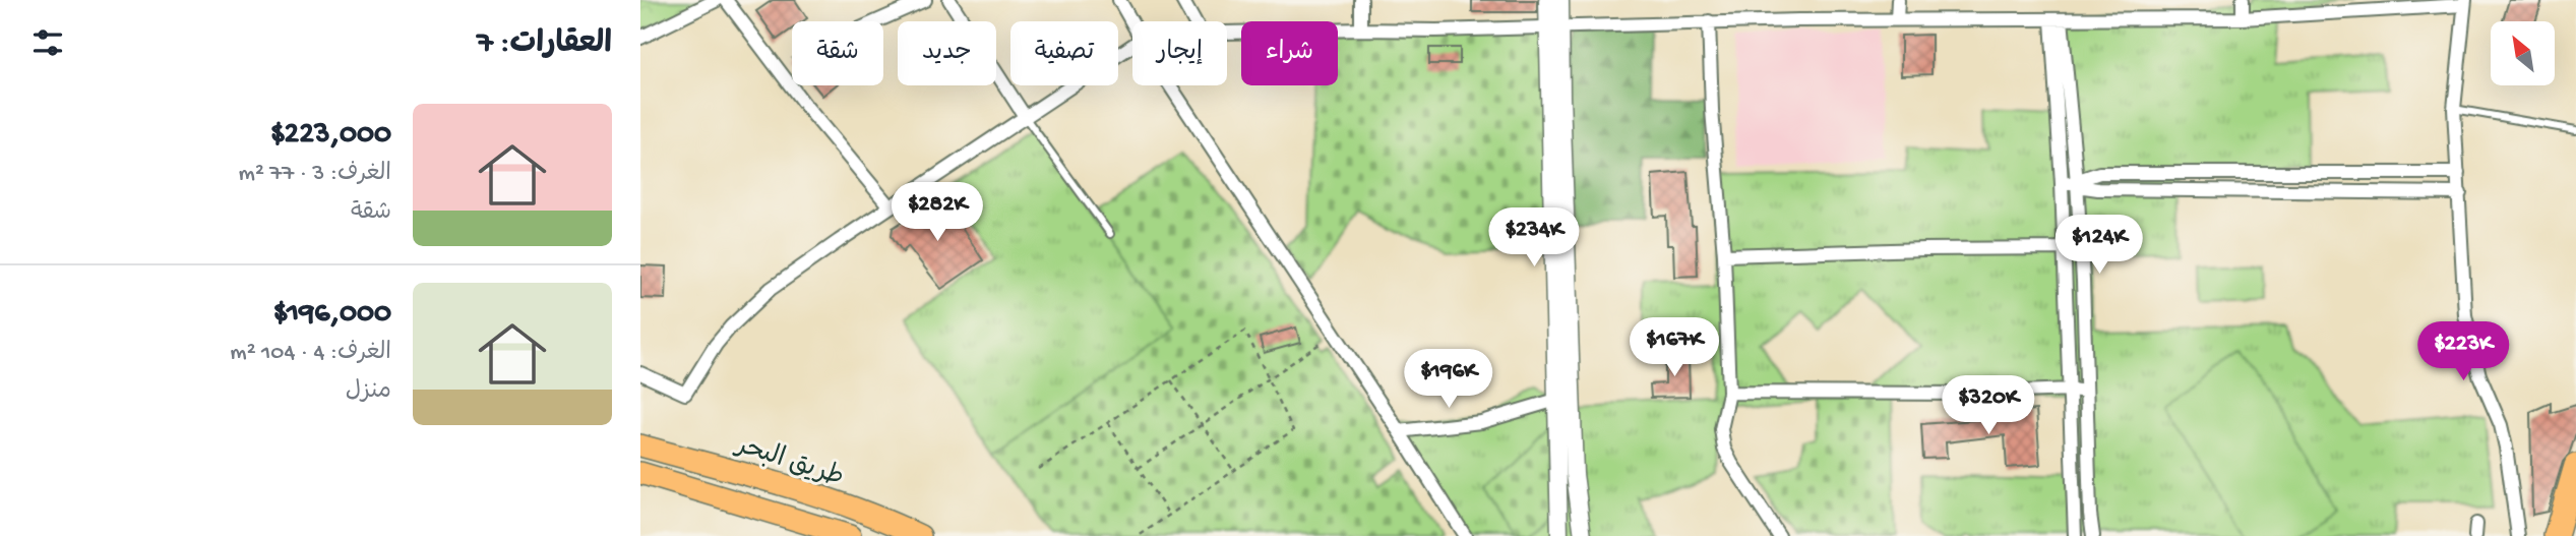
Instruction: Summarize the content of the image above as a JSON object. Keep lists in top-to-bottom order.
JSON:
{
  "streets": {
    "highway": ["طريق البحر"]
  },
  "north": "top left",
  "page": {
    "heading": "العقارات: 7",
    "chip": [
      "شراء",
      "إيجار",
      "تصفية",
      "جديد",
      "شقة"
    ],
    "list": [
      {
        "name": "$223,000",
        "note": "الغرف: 3 · 77 m² · شقة"
      },
      {
        "name": "$196,000",
        "note": "الغرف: 4 · 104 m² · منزل"
      }
    ],
    "price": [
      "$282K",
      "$234K",
      "$124K",
      "$167K",
      "$223K",
      "$196K",
      "$320K"
    ]
  }
}
